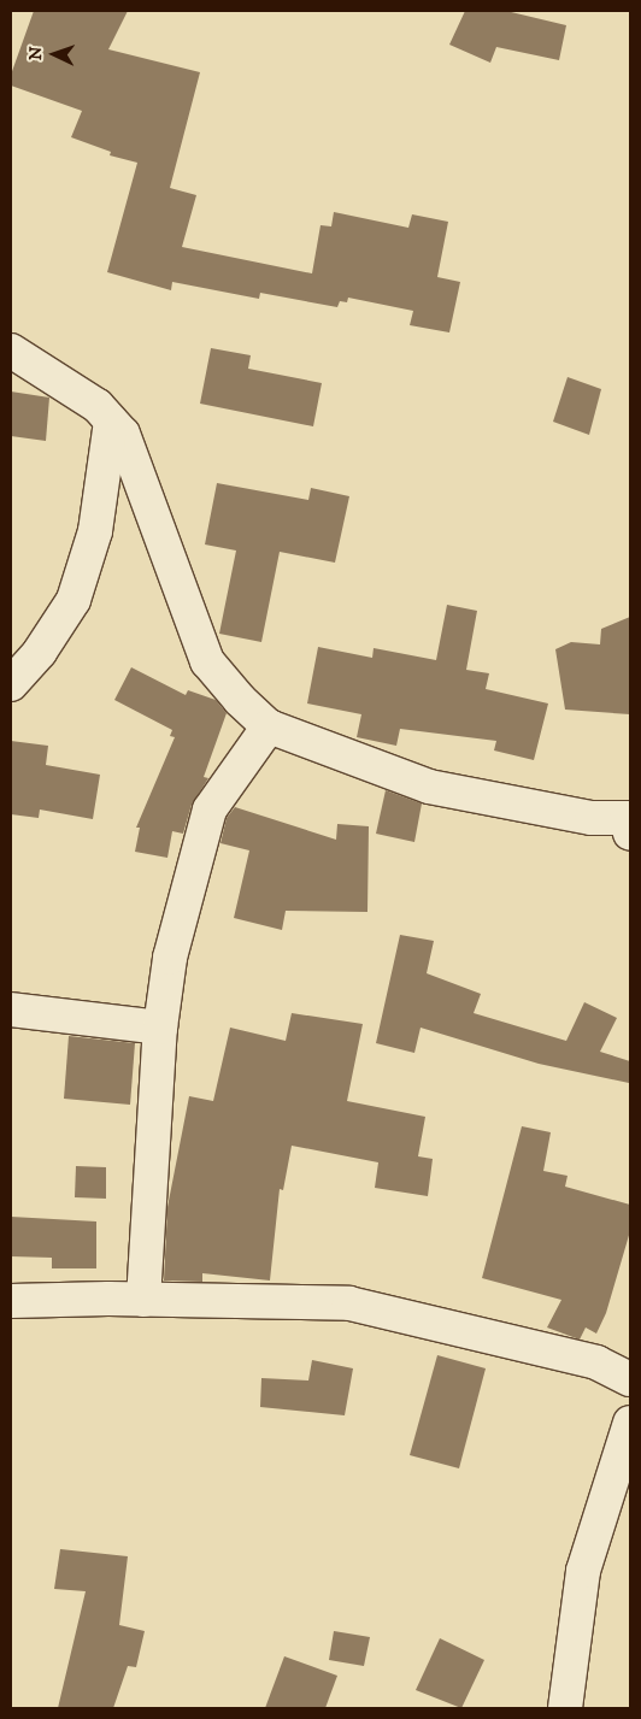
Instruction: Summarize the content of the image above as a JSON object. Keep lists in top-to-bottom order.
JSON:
{
  "north": "left"
}
